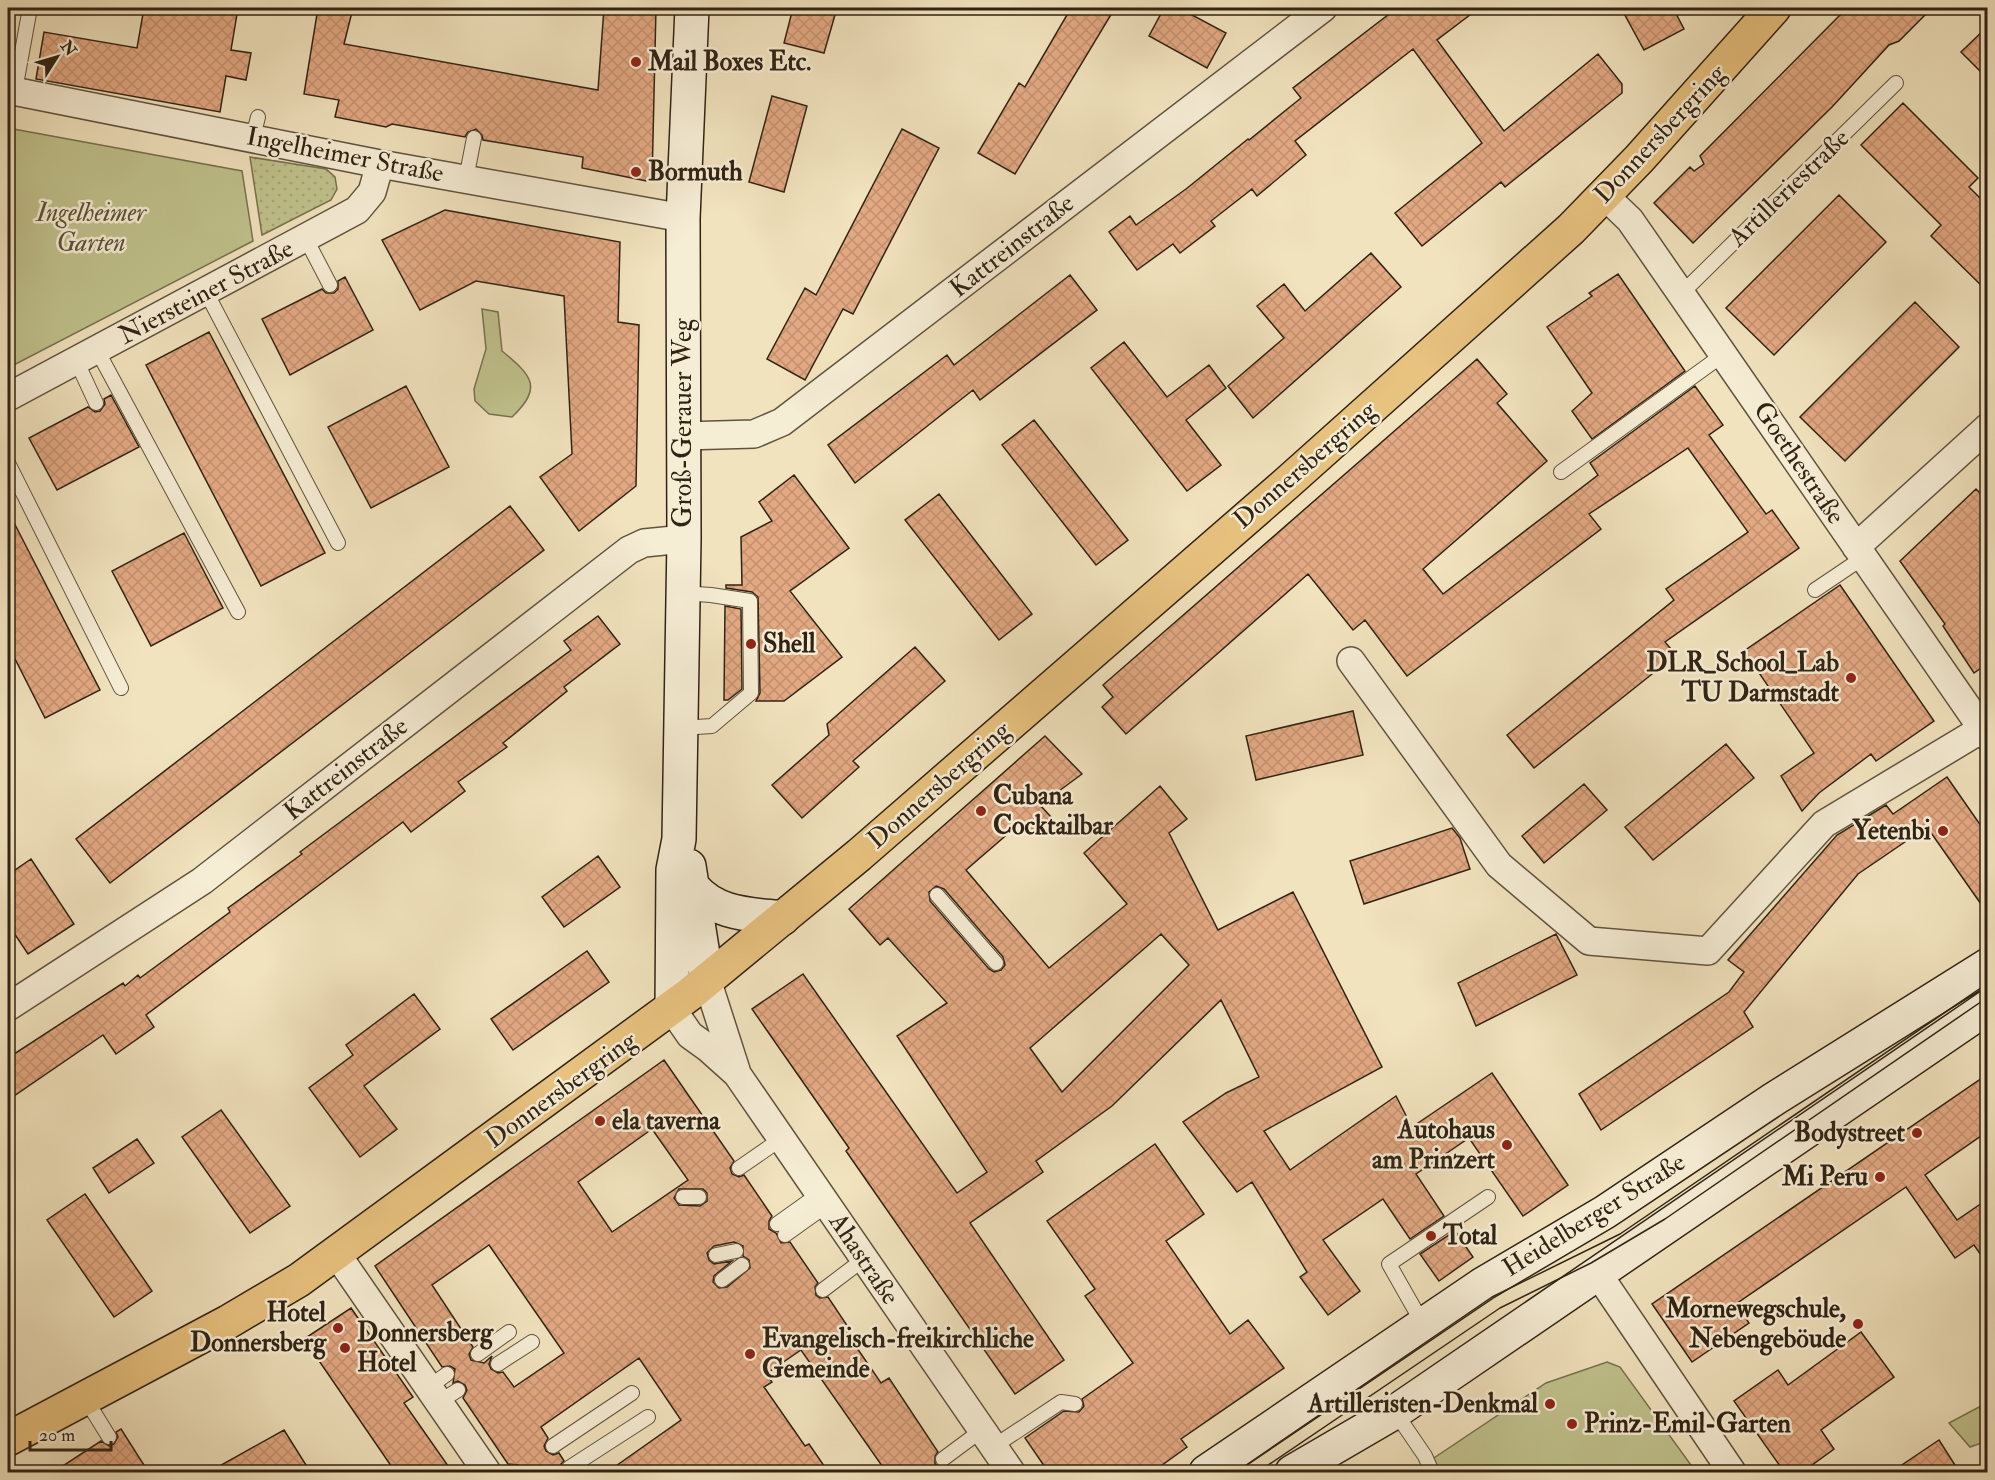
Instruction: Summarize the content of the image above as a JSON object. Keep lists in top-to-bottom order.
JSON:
{
  "streets": {
    "main road": ["Donnersbergring", "Groß-Gerauer Weg", "Heidelberger Straße"],
    "street": [
      "Ingelheimer Straße",
      "Kattreinstraße",
      "Niersteiner Straße",
      "Goethestraße",
      "Ahastraße"
    ],
    "lane": ["Artilleriestraße"]
  },
  "crossings": [
    ["Donnersbergring", "Groß-Gerauer Weg"],
    ["Donnersbergring", "Goethestraße"],
    ["Donnersbergring", "Ahastraße"],
    ["Ingelheimer Straße", "Niersteiner Straße"],
    ["Ingelheimer Straße", "Groß-Gerauer Weg"],
    ["Artilleriestraße", "Goethestraße"],
    ["Kattreinstraße", "Groß-Gerauer Weg"],
    ["Groß-Gerauer Weg", "Ahastraße"]
  ],
  "parks": ["Ingelheimer Garten"],
  "places": [
    "Mail Boxes Etc.",
    "Bormuth",
    "Shell",
    "DLR_School_Lab TU Darmstadt",
    "Cubana Cocktailbar",
    "Yetenbi",
    "ela taverna",
    "Bodystreet",
    "Autohaus am Prinzert",
    "Mi Peru",
    "Total",
    "Mornewegschule, Nebengeböude",
    "Hotel Donnersberg",
    "Donnersberg Hotel",
    "Evangelisch-freikirchliche Gemeinde",
    "Artilleristen-Denkmal",
    "Prinz-Emil-Garten"
  ],
  "scale_bar": "20 m",
  "north": "top right"
}
